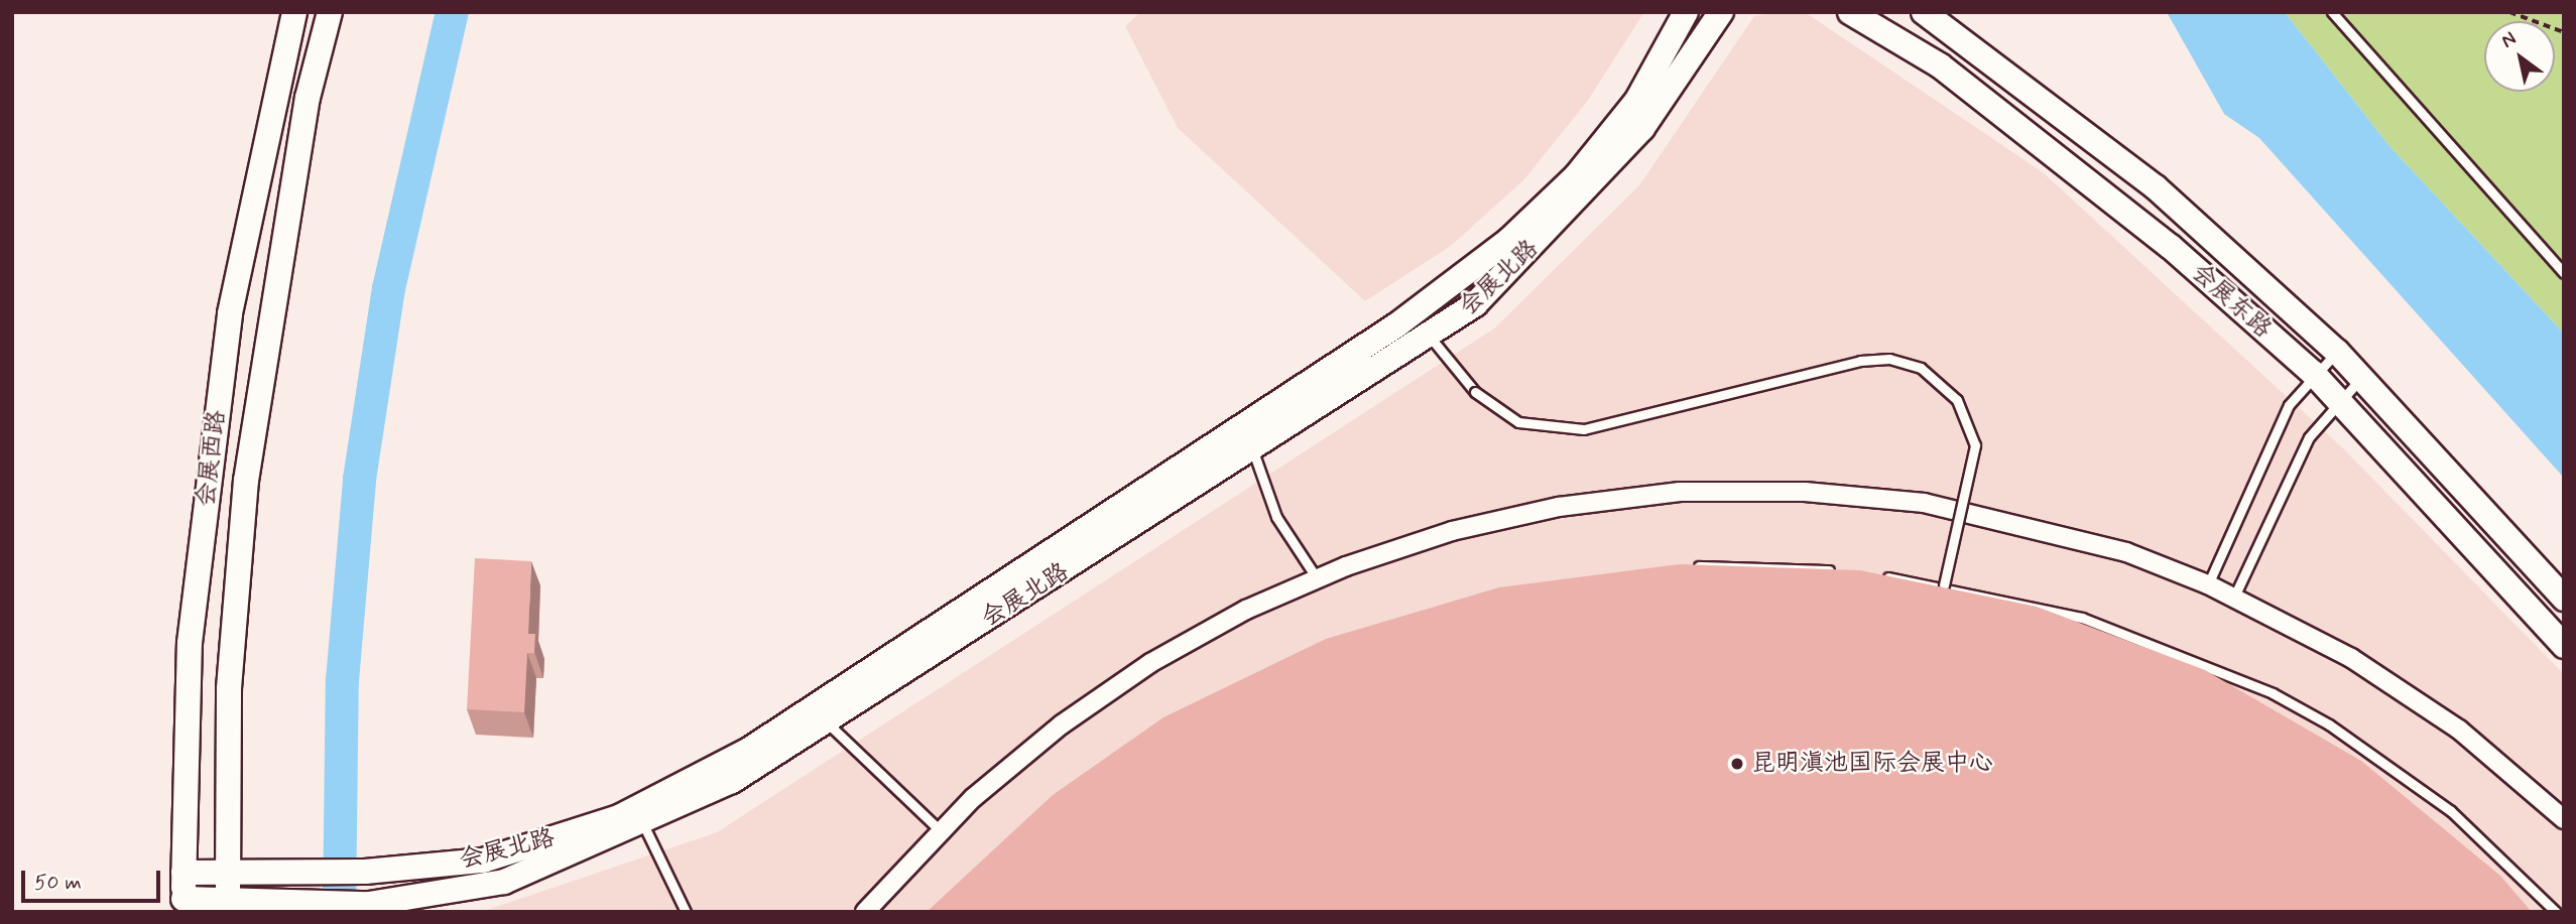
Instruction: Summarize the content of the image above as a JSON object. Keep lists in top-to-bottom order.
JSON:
{
  "streets": {
    "street": ["会展北路", "会展东路", "会展西路"]
  },
  "crossings": [
    ["会展北路", "会展西路"]
  ],
  "places": ["昆明滇池国际会展中心"],
  "scale_bar": "50 m",
  "north": "top left"
}
